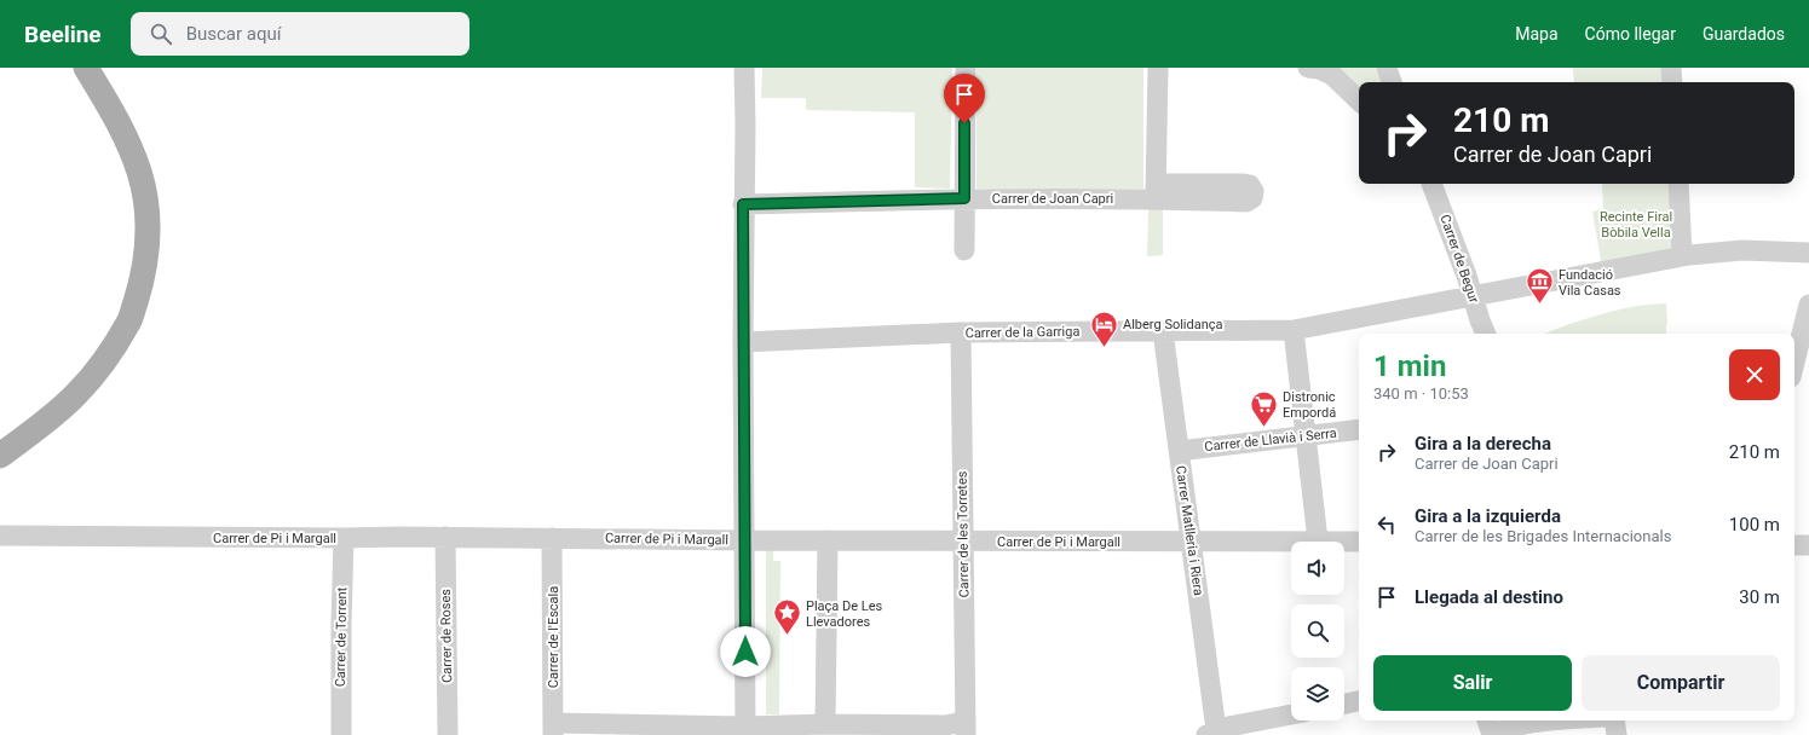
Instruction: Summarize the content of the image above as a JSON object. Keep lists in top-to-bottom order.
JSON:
{
  "streets": {
    "street": [
      "Carrer de Joan Capri",
      "Carrer de Begur",
      "Carrer de la Garriga",
      "Carrer de Llavià i Serra",
      "Carrer Matlleria i Riera",
      "Carrer de les Torretes",
      "Carrer de Pi i Margall",
      "Carrer de Roses",
      "Carrer de Torrent",
      "Carrer de l'Escala"
    ]
  },
  "crossings": [
    ["Carrer de Begur", "Carrer de la Garriga"],
    ["Carrer de la Garriga", "Carrer Matlleria i Riera"],
    ["Carrer de la Garriga", "Carrer de les Torretes"],
    ["Carrer de Llavià i Serra", "Carrer Matlleria i Riera"],
    ["Carrer Matlleria i Riera", "Carrer de Pi i Margall"],
    ["Carrer de les Torretes", "Carrer de Pi i Margall"],
    ["Carrer de Pi i Margall", "Carrer de Roses"],
    ["Carrer de Pi i Margall", "Carrer de Torrent"],
    ["Carrer de Pi i Margall", "Carrer de l'Escala"]
  ],
  "parks": ["Recinte Firal Bòbila Vella"],
  "places": {
    "museum": ["Fundació Vila Casas"],
    "hotel": ["Alberg Solidança"],
    "supermarket": ["Distronic Empordá"],
    "place": ["Plaça De Les Llevadores"]
  },
  "page": {
    "header": "Beeline",
    "search": "Buscar aquí",
    "nav": ["Mapa", "Cómo llegar", "Guardados"],
    "turn": ["210 m", "Carrer de Joan Capri"],
    "heading": ["1 min", "340 m · 10:53"],
    "list": [
      {
        "name": "Gira a la derecha",
        "note": "Carrer de Joan Capri",
        "value": "210 m"
      },
      {
        "name": "Gira a la izquierda",
        "note": "Carrer de les Brigades Internacionals",
        "value": "100 m"
      },
      {
        "name": "Llegada al destino",
        "value": "30 m"
      }
    ],
    "buttons": ["Salir", "Compartir"]
  }
}
